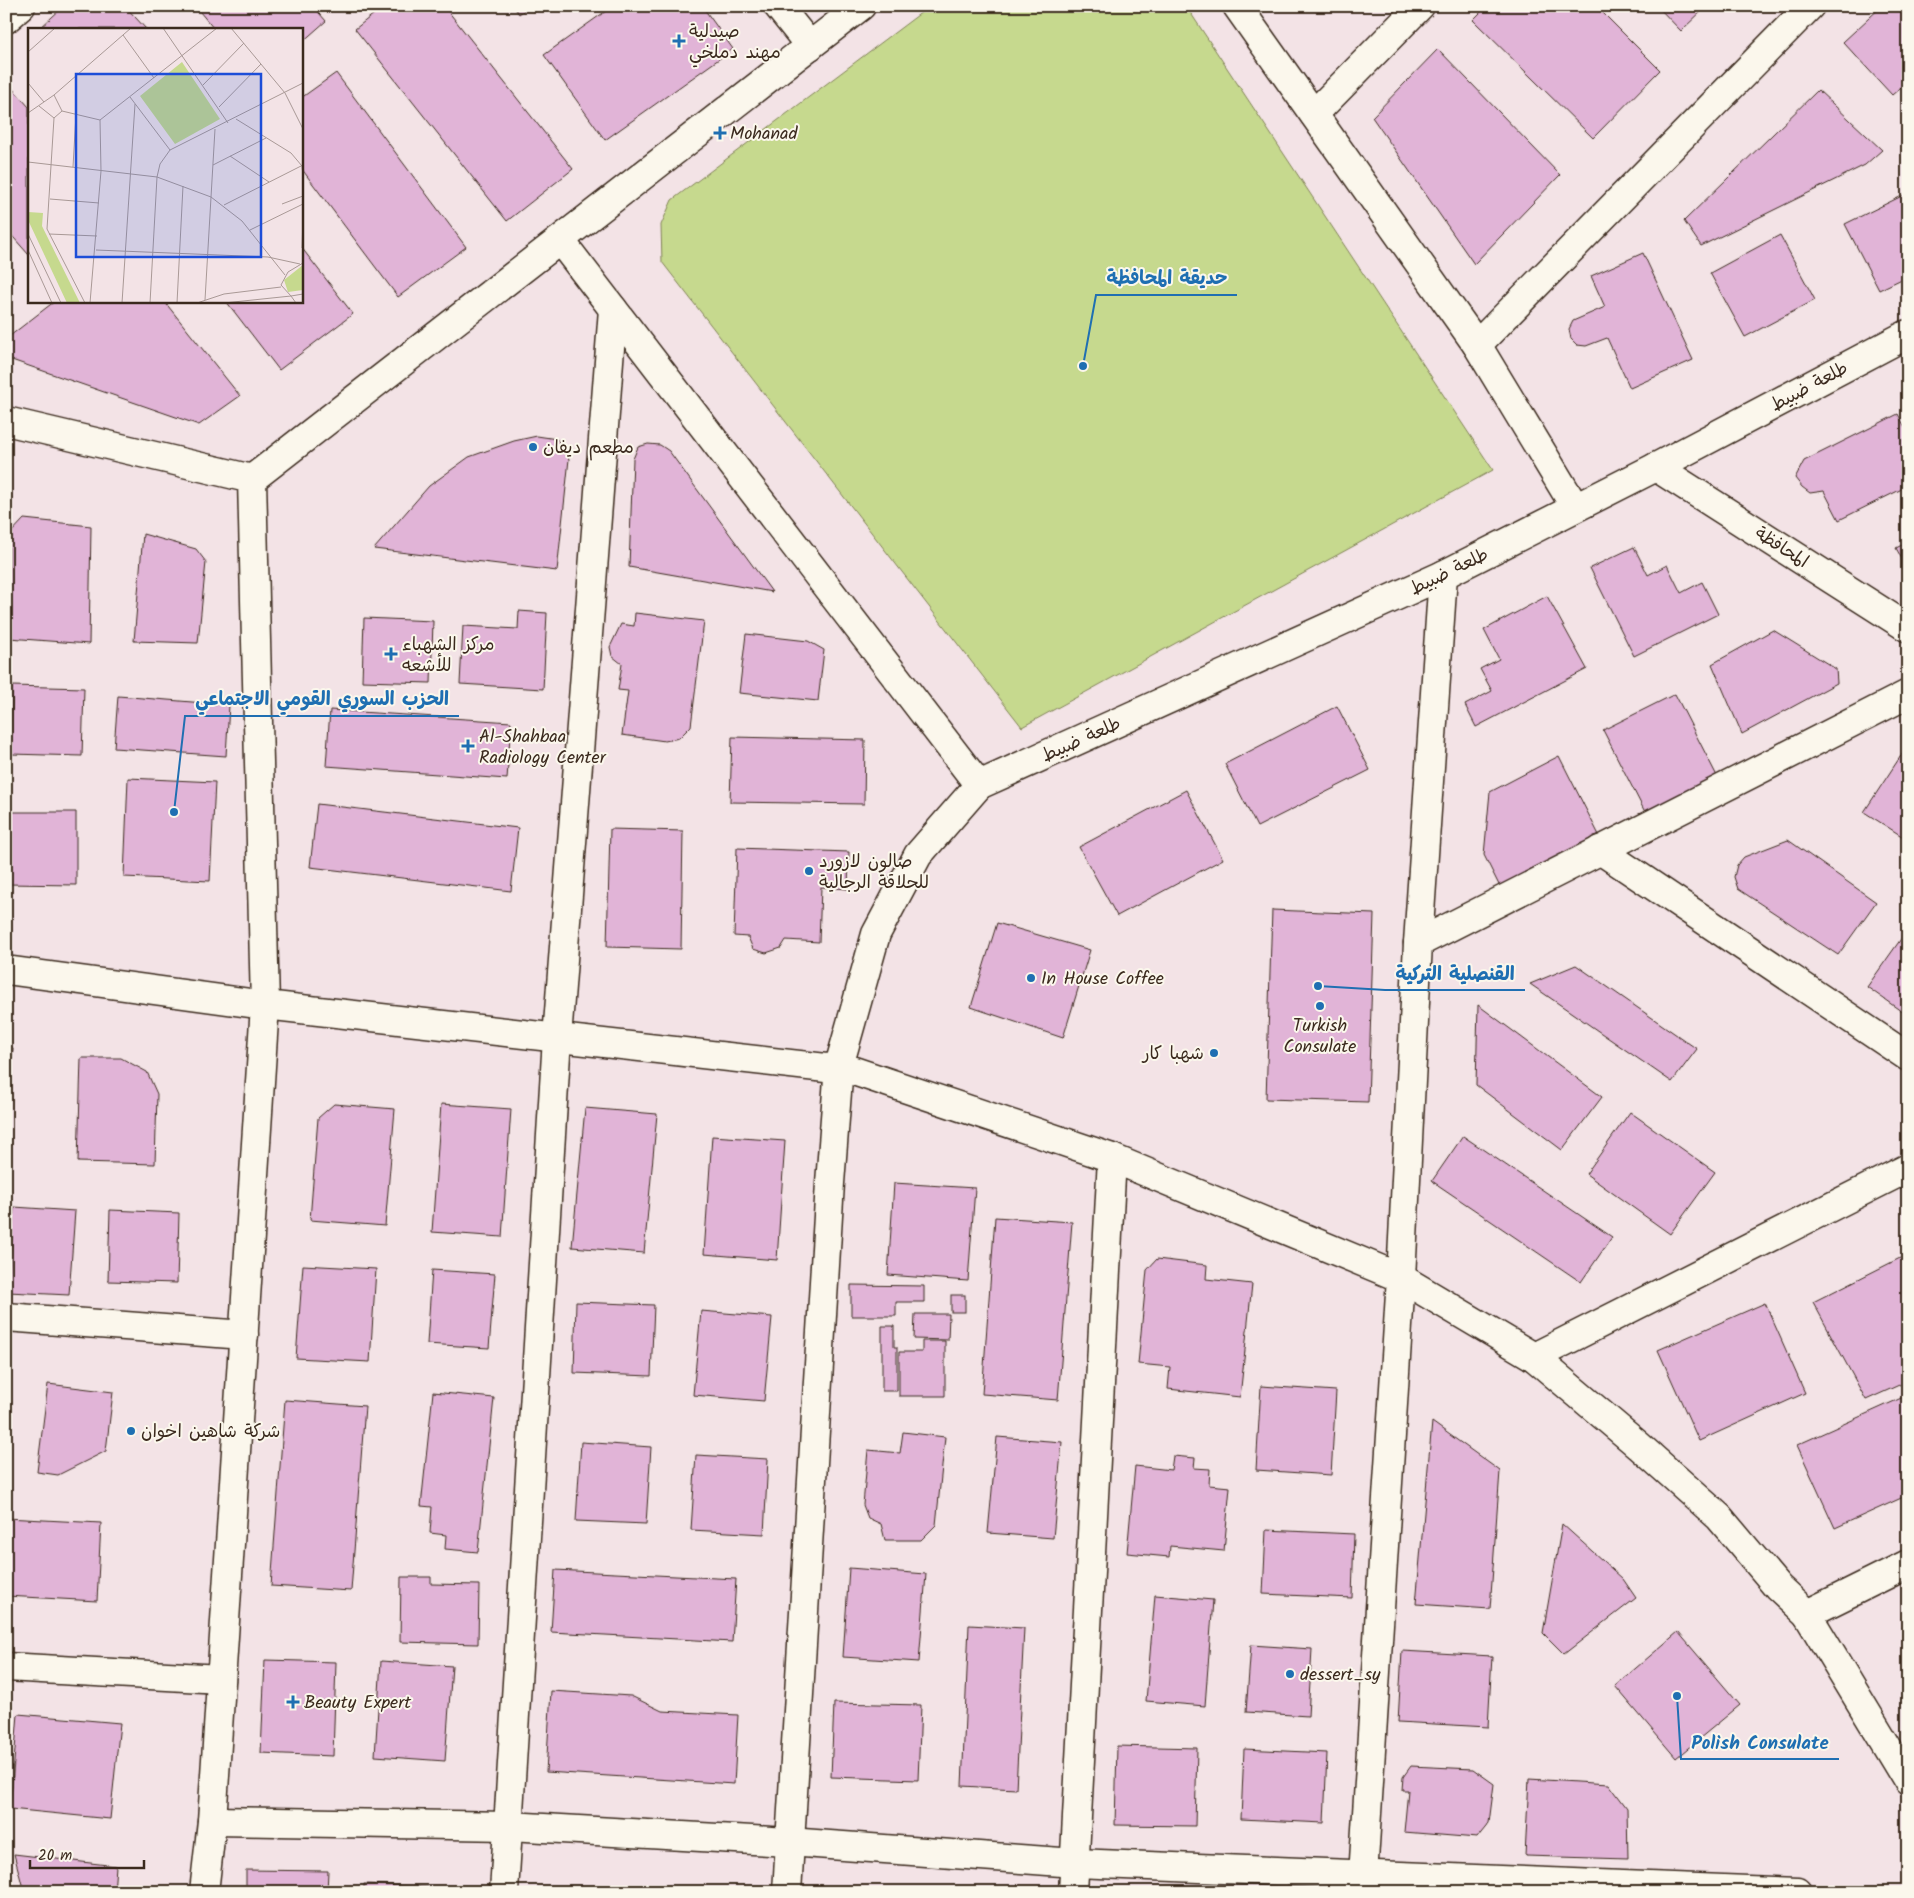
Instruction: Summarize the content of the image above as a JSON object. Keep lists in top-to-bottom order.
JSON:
{
  "streets": {
    "street": ["طلعة ضبيط", "المحافظة"]
  },
  "crossings": [
    ["طلعة ضبيط", "المحافظة"]
  ],
  "places": {
    "health": [
      "صيدلية مهند دملخي",
      "Mohanad",
      "مركز الشهباء للأشعه",
      "Al-Shahbaa Radiology Center",
      "Beauty Expert"
    ],
    "other": [
      "حديقة المحافظة",
      "مطعم ديفان",
      "الحزب السوري القومي الاجتماعي",
      "صالون لازورد للحلاقة الرجالية",
      "In House Coffee",
      "القنصلية التركية",
      "Turkish Consulate",
      "شهبا كار",
      "شركة شاهين اخوان",
      "dessert_sy",
      "Polish Consulate"
    ]
  },
  "scale_bar": "20 m"
}
